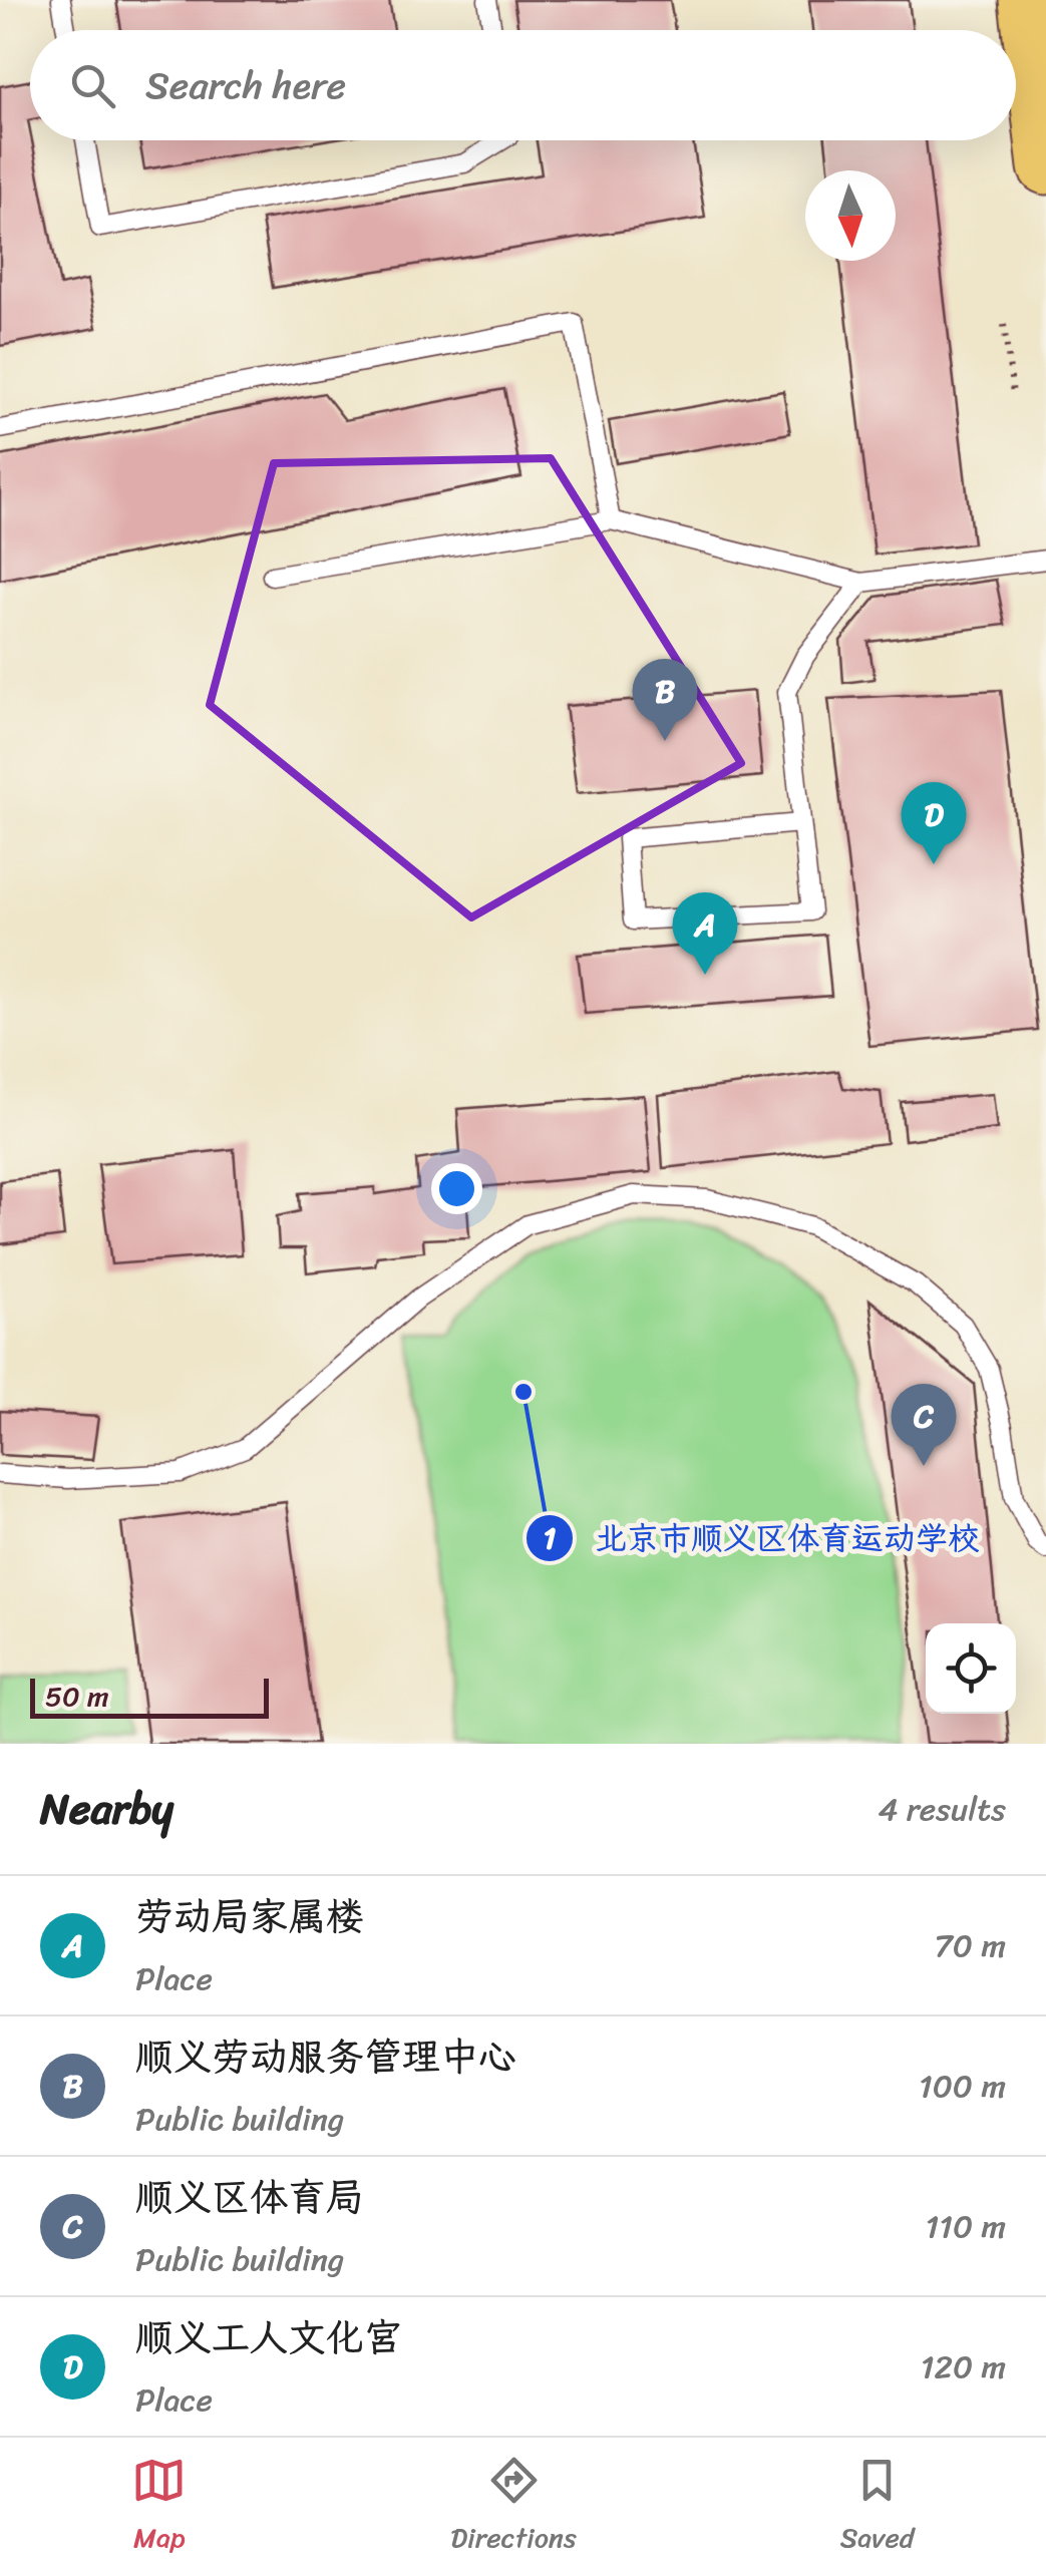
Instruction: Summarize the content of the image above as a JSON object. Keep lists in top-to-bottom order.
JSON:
{
  "places": ["北京市顺义区体育运动学校"],
  "scale_bar": "50 m",
  "north": "bottom",
  "page": {
    "search": "Search here",
    "pins": [
      "B",
      "D",
      "A",
      "C"
    ],
    "scale": "50 m",
    "heading": ["Nearby", "4 results"],
    "list": [
      {
        "mark": "A",
        "name": "劳动局家属楼",
        "note": "Place",
        "value": "70 m"
      },
      {
        "mark": "B",
        "name": "顺义劳动服务管理中心",
        "note": "Public building",
        "value": "100 m"
      },
      {
        "mark": "C",
        "name": "顺义区体育局",
        "note": "Public building",
        "value": "110 m"
      },
      {
        "mark": "D",
        "name": "顺义工人文化宫",
        "note": "Place",
        "value": "120 m"
      }
    ],
    "nav": ["Map", "Directions", "Saved"]
  }
}
